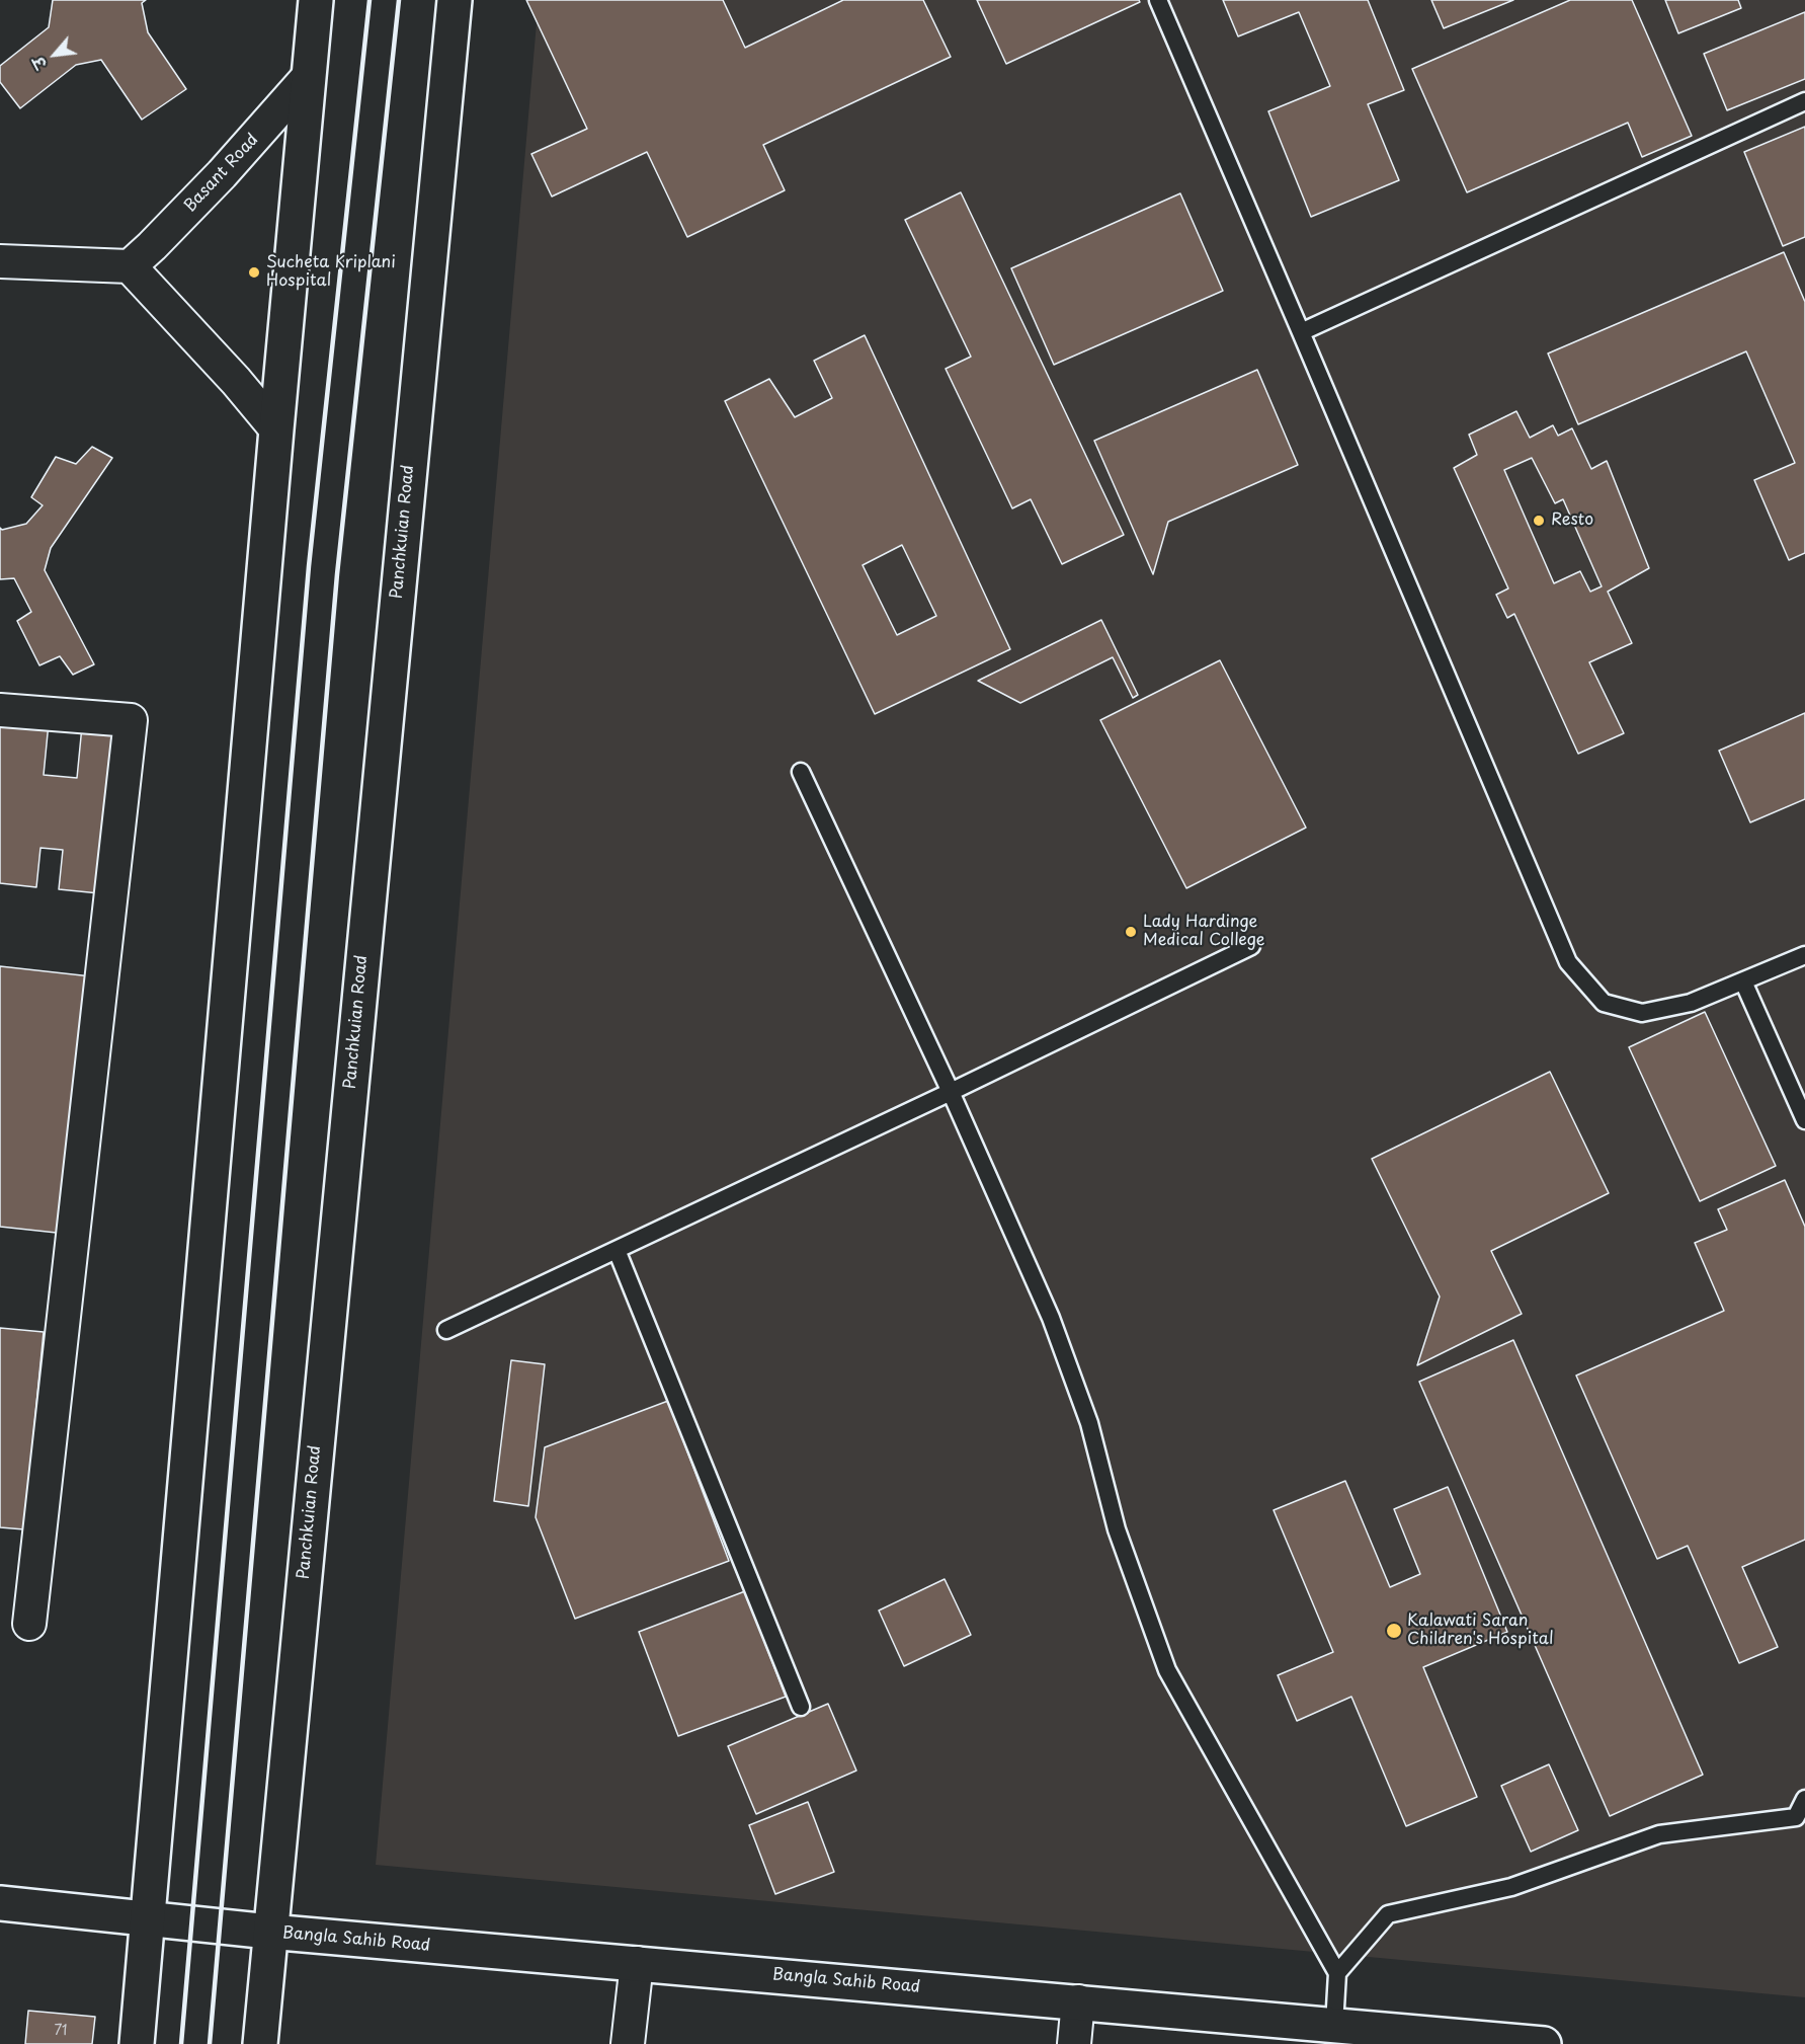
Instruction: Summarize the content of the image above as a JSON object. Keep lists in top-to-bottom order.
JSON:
{
  "streets": {
    "main road": ["Panchkuian Road", "Bangla Sahib Road"],
    "street": ["Basant Road"]
  },
  "crossings": [
    ["Panchkuian Road", "Bangla Sahib Road"]
  ],
  "places": [
    "Sucheta Kriplani Hospital",
    "Resto",
    "Lady Hardinge Medical College",
    "Kalawati Saran Children's Hospital"
  ],
  "house_numbers": ["71"],
  "north": "bottom left"
}
